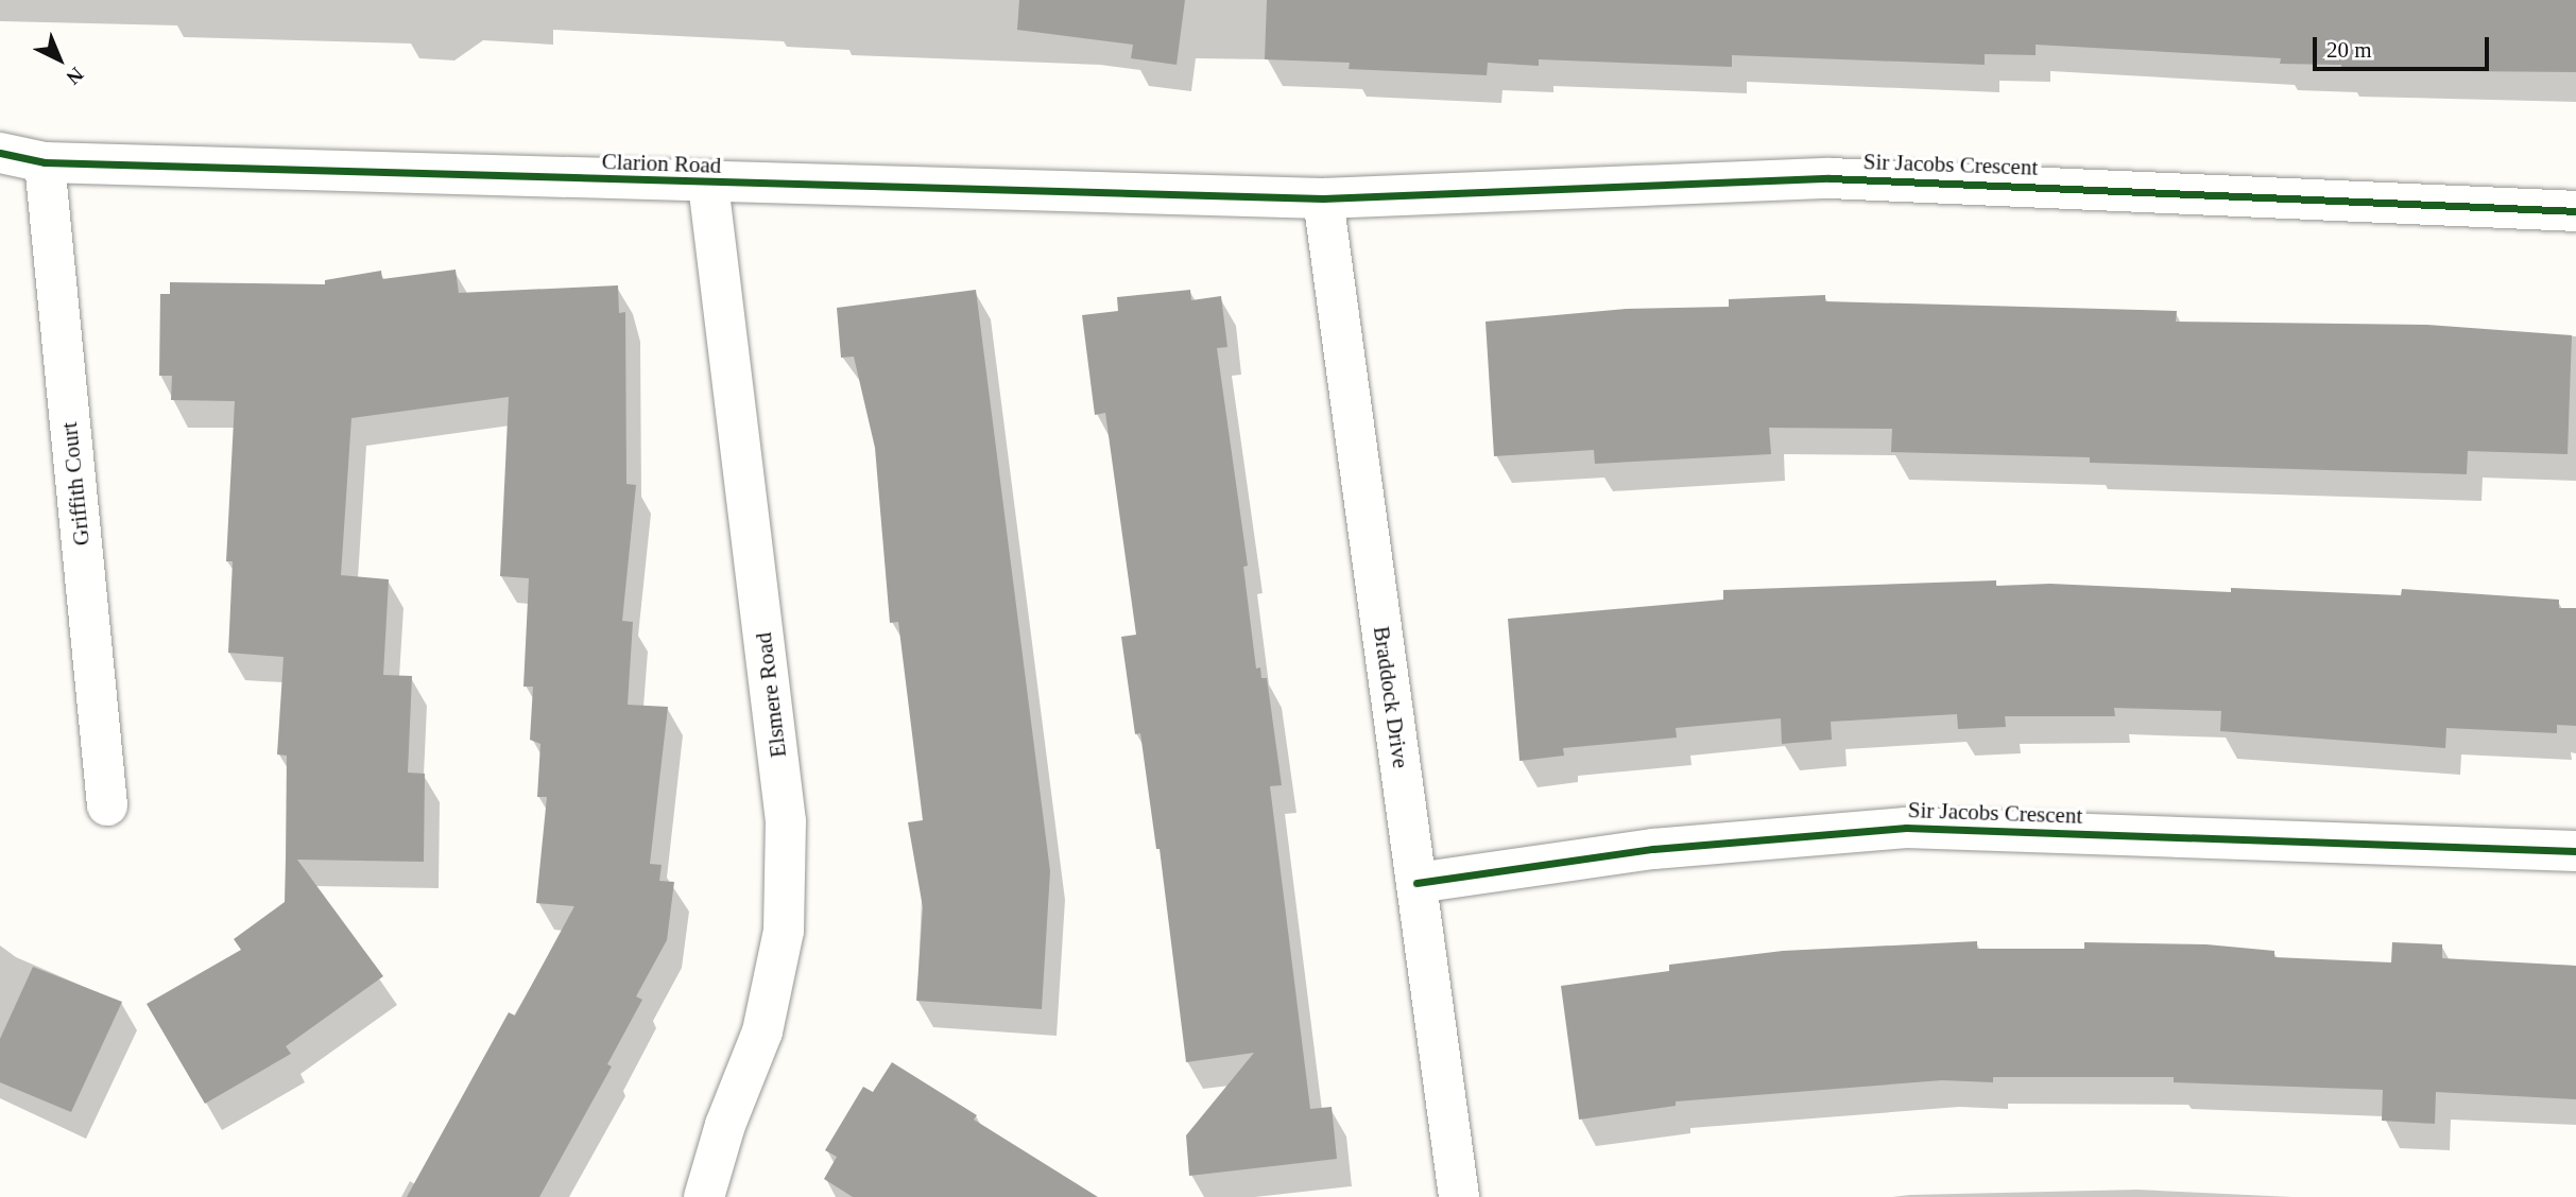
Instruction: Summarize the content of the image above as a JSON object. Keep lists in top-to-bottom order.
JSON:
{
  "streets": {
    "street": [
      "Clarion Road",
      "Sir Jacobs Crescent",
      "Griffith Court",
      "Elsmere Road",
      "Braddock Drive"
    ]
  },
  "crossings": [
    ["Clarion Road", "Sir Jacobs Crescent"],
    ["Clarion Road", "Griffith Court"],
    ["Clarion Road", "Elsmere Road"],
    ["Clarion Road", "Braddock Drive"],
    ["Sir Jacobs Crescent", "Braddock Drive"]
  ],
  "scale_bar": "20 m",
  "north": "bottom right"
}
